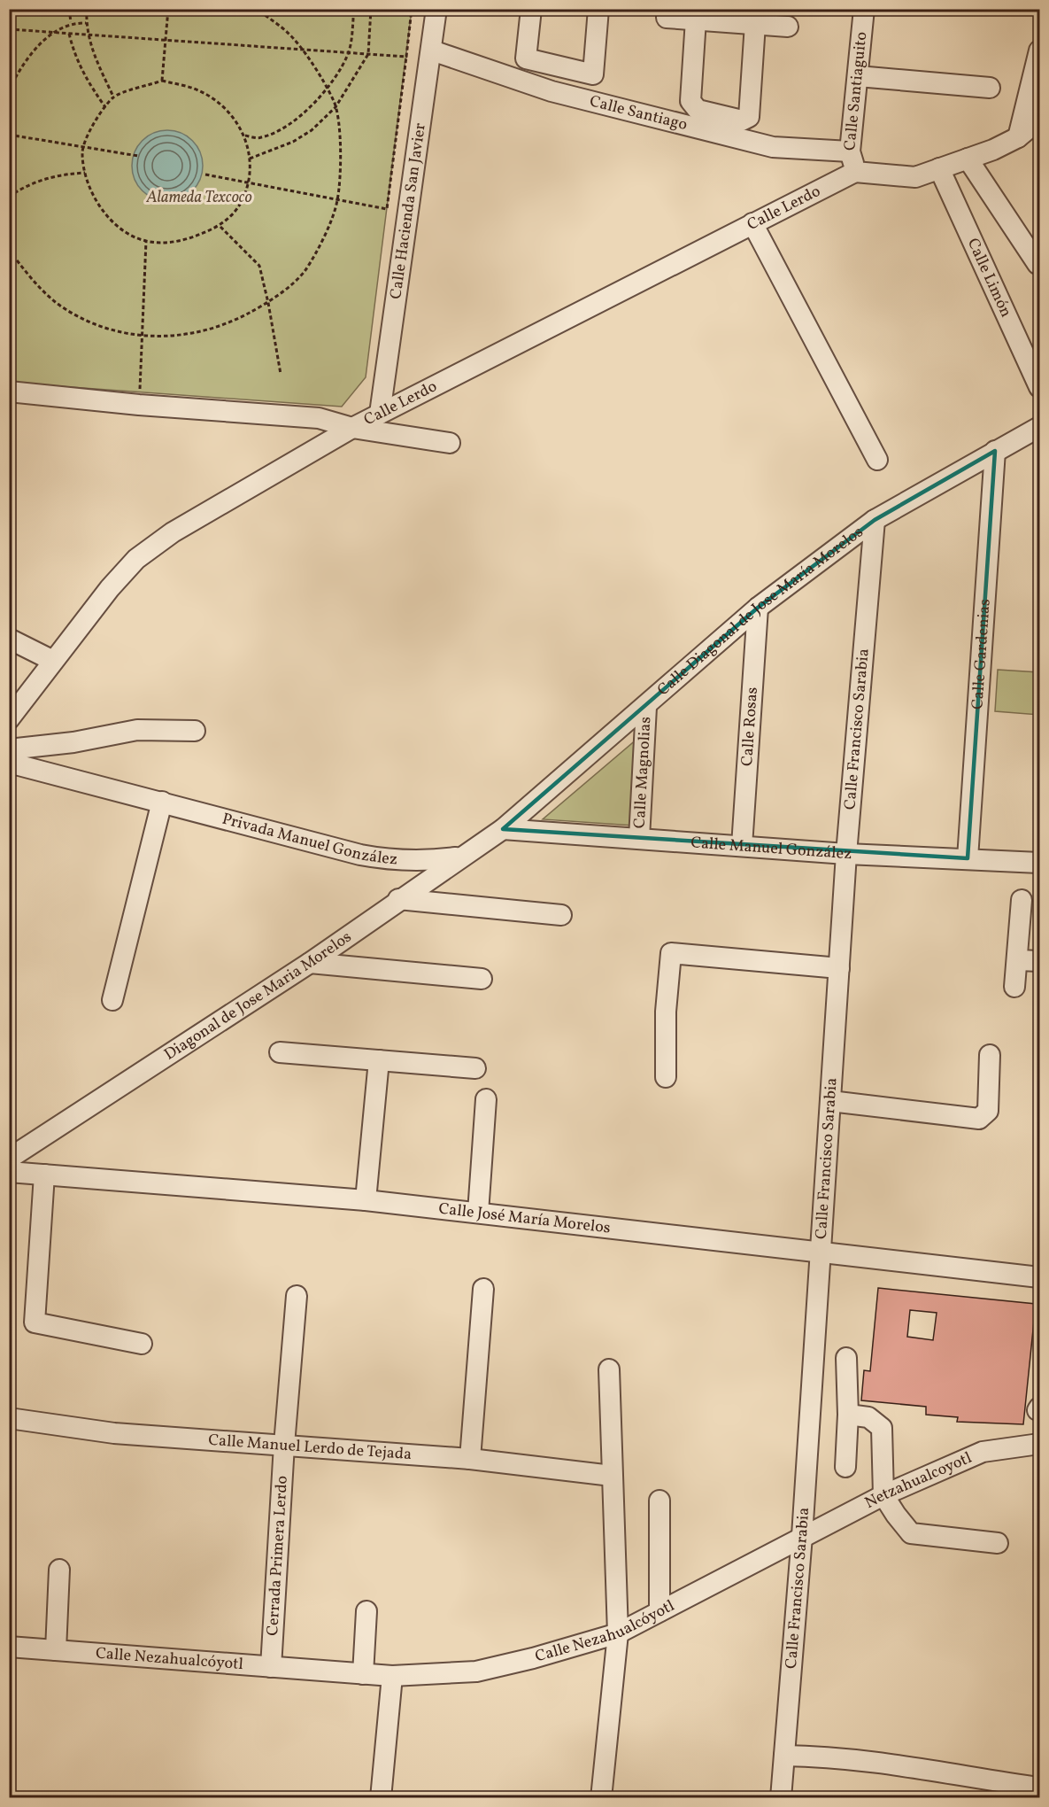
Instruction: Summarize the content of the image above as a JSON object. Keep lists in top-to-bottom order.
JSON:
{
  "streets": {
    "street": [
      "Calle Santiaguito",
      "Calle Santiago",
      "Calle Lerdo",
      "Calle Hacienda San Javier",
      "Calle Limón",
      "Calle Diagonal de Jose María Morelos",
      "Calle Gardenias",
      "Calle Rosas",
      "Calle Francisco Sarabia",
      "Calle Magnolias",
      "Privada Manuel González",
      "Calle Manuel González",
      "Diagonal de Jose Maria Morelos",
      "Calle José María Morelos",
      "Calle Manuel Lerdo de Tejada",
      "Netzahualcoyotl",
      "Cerrada Primera Lerdo",
      "Calle Nezahualcóyotl"
    ]
  },
  "crossings": [
    ["Calle Santiaguito", "Calle Santiago"],
    ["Calle Santiaguito", "Calle Lerdo"],
    ["Calle Santiago", "Calle Hacienda San Javier"],
    ["Calle Lerdo", "Calle Hacienda San Javier"],
    ["Calle Diagonal de Jose María Morelos", "Calle Gardenias"],
    ["Calle Diagonal de Jose María Morelos", "Calle Rosas"],
    ["Calle Diagonal de Jose María Morelos", "Calle Francisco Sarabia"],
    ["Calle Diagonal de Jose María Morelos", "Calle Magnolias"],
    ["Calle Diagonal de Jose María Morelos", "Calle Manuel González"],
    ["Calle Diagonal de Jose María Morelos", "Diagonal de Jose Maria Morelos"],
    ["Calle Gardenias", "Calle Manuel González"],
    ["Calle Rosas", "Calle Manuel González"],
    ["Calle Francisco Sarabia", "Calle Manuel González"],
    ["Calle Francisco Sarabia", "Calle José María Morelos"],
    ["Calle Francisco Sarabia", "Netzahualcoyotl"],
    ["Calle Francisco Sarabia", "Calle Nezahualcóyotl"],
    ["Calle Magnolias", "Calle Manuel González"],
    ["Privada Manuel González", "Diagonal de Jose Maria Morelos"],
    ["Calle Manuel González", "Diagonal de Jose Maria Morelos"],
    ["Calle Manuel Lerdo de Tejada", "Cerrada Primera Lerdo"],
    ["Netzahualcoyotl", "Calle Nezahualcóyotl"],
    ["Cerrada Primera Lerdo", "Calle Nezahualcóyotl"]
  ],
  "parks": ["Alameda Texcoco"]
}
